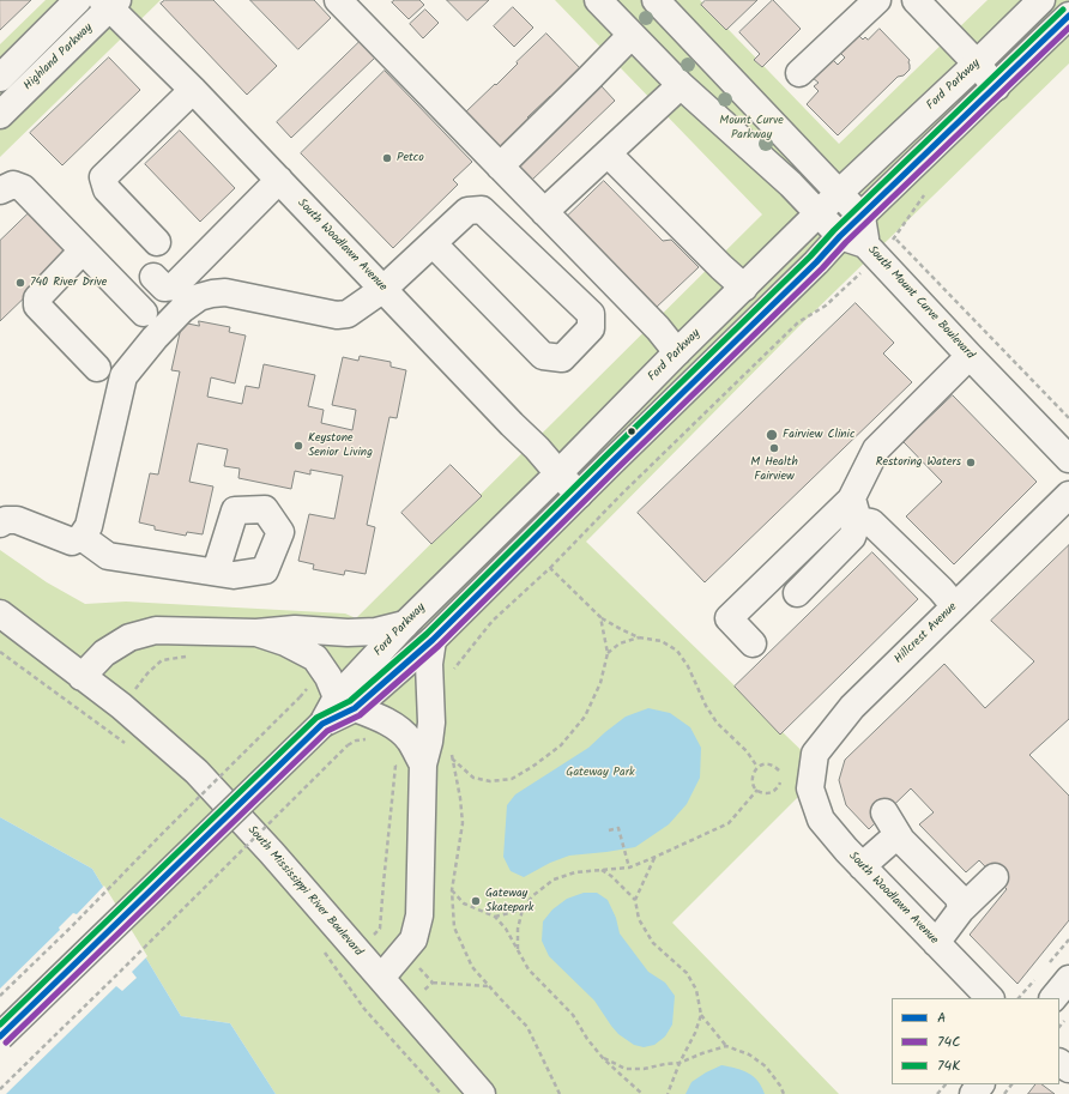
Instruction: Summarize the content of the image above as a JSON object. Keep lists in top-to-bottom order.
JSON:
{
  "streets": {
    "street": [
      "Highland Parkway",
      "Ford Parkway",
      "South Woodlawn Avenue",
      "South Mount Curve Boulevard",
      "Hillcrest Avenue",
      "South Mississippi River Boulevard"
    ]
  },
  "crossings": [
    ["Highland Parkway", "South Woodlawn Avenue"],
    ["Ford Parkway", "South Woodlawn Avenue"],
    ["Ford Parkway", "South Mount Curve Boulevard"],
    ["South Woodlawn Avenue", "Hillcrest Avenue"]
  ],
  "parks": ["Mount Curve Parkway", "Gateway Park"],
  "places": [
    "Petco",
    "740 River Drive",
    "Fairview Clinic",
    "Keystone Senior Living",
    "M Health Fairview",
    "Restoring Waters",
    "Gateway Skatepark"
  ],
  "lines": ["transit line 74K", "transit line A", "transit line 74C"],
  "legend": ["A", "74C", "74K"]
}
